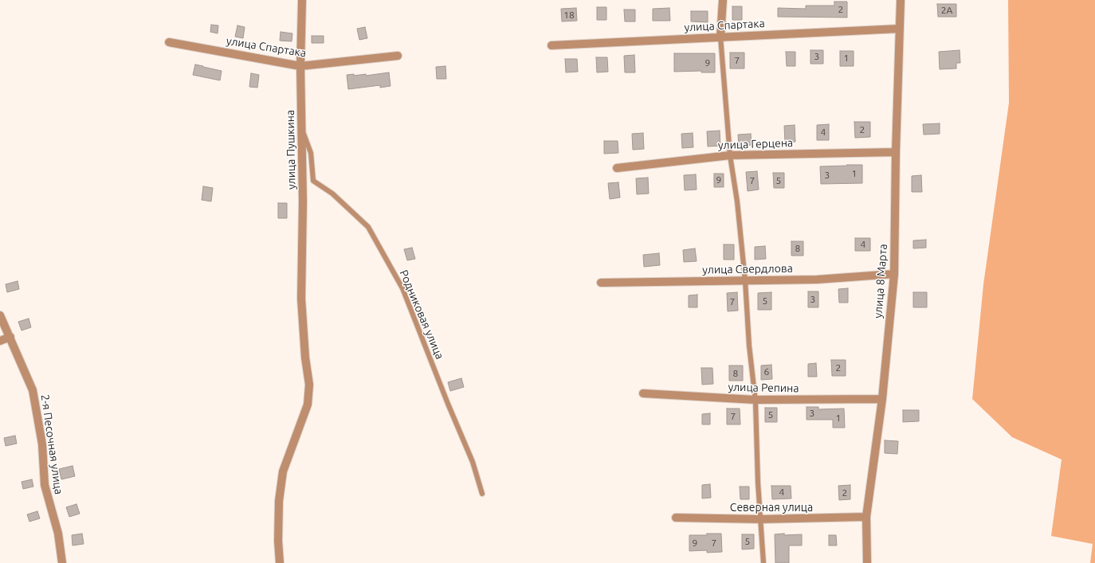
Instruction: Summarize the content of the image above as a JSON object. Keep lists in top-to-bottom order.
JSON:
{
  "streets": {
    "street": [
      "улица Спартака",
      "улица Герцена",
      "улица Пушкина",
      "улица Свердлова",
      "улица 8 Марта",
      "улица Репина",
      "2-я Песочная улица",
      "Северная улица"
    ],
    "lane": ["Родниковая улица"]
  },
  "crossings": [
    ["улица Спартака", "улица Пушкина"],
    ["улица Спартака", "улица 8 Марта"],
    ["улица Герцена", "улица 8 Марта"],
    ["улица Пушкина", "Родниковая улица"],
    ["улица Свердлова", "улица 8 Марта"],
    ["улица 8 Марта", "улица Репина"],
    ["улица 8 Марта", "Северная улица"]
  ],
  "house_numbers": [
    "2",
    "2А",
    "18",
    "3",
    "1",
    "7",
    "9",
    "2",
    "4",
    "1",
    "3",
    "9",
    "7",
    "5",
    "4",
    "8",
    "3",
    "5",
    "7",
    "2",
    "6",
    "8",
    "3",
    "5",
    "7",
    "1",
    "4",
    "2",
    "5",
    "9",
    "7"
  ]
}
